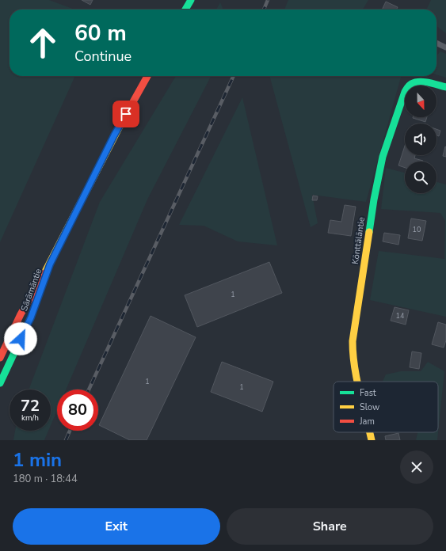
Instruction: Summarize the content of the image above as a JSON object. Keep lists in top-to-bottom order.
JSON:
{
  "streets": {
    "main road": ["Könttäläntie", "Särämäntie"]
  },
  "house_numbers": [
    "10",
    "1",
    "14",
    "1",
    "1"
  ],
  "legend": ["Fast", "Slow", "Jam"],
  "north": "bottom",
  "page": {
    "turn": ["60 m", "Continue"],
    "speed": "72 km/h",
    "limit": "80",
    "heading": ["1 min", "180 m · 18:44"],
    "buttons": ["Exit", "Share"]
  }
}
